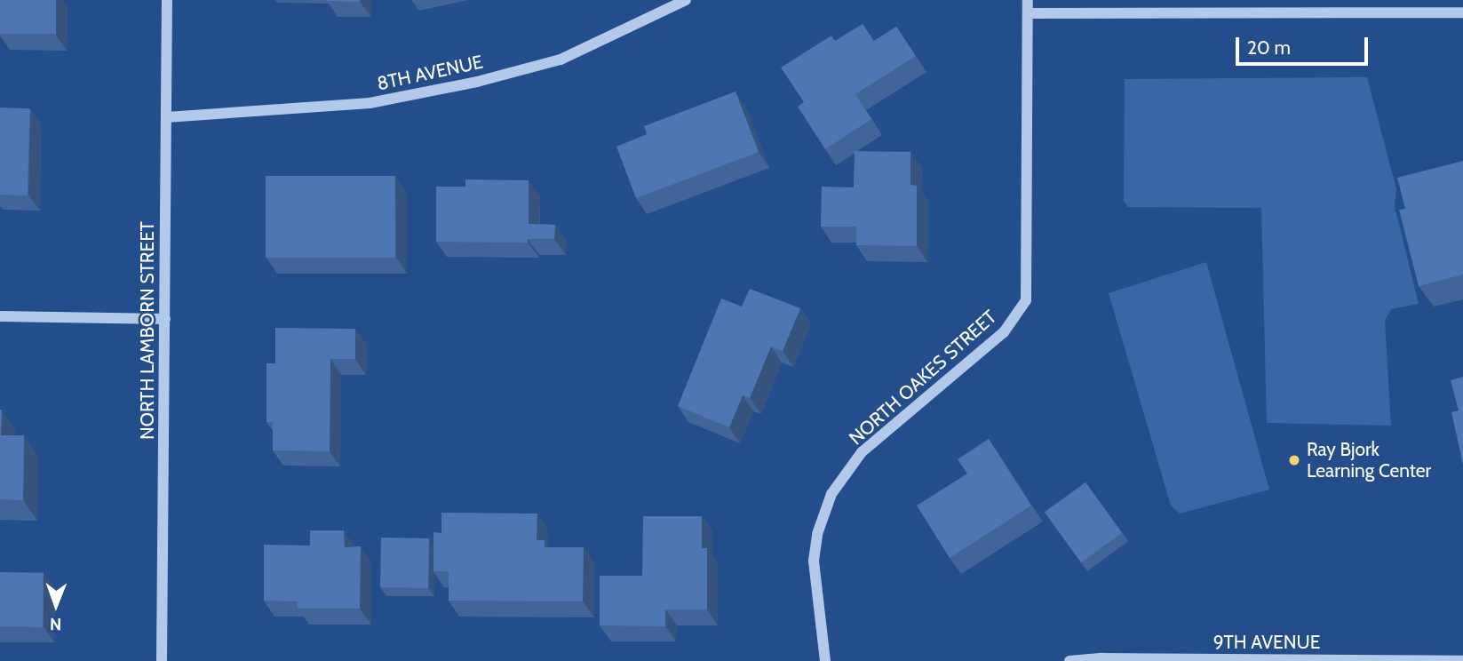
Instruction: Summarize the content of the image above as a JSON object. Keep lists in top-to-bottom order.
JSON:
{
  "streets": {
    "street": [
      "8TH AVENUE",
      "NORTH LAMBORN STREET",
      "NORTH OAKES STREET",
      "9TH AVENUE"
    ]
  },
  "crossings": [
    ["8TH AVENUE", "NORTH LAMBORN STREET"]
  ],
  "places": ["Ray Bjork Learning Center"],
  "scale_bar": "20 m",
  "north": "bottom"
}
